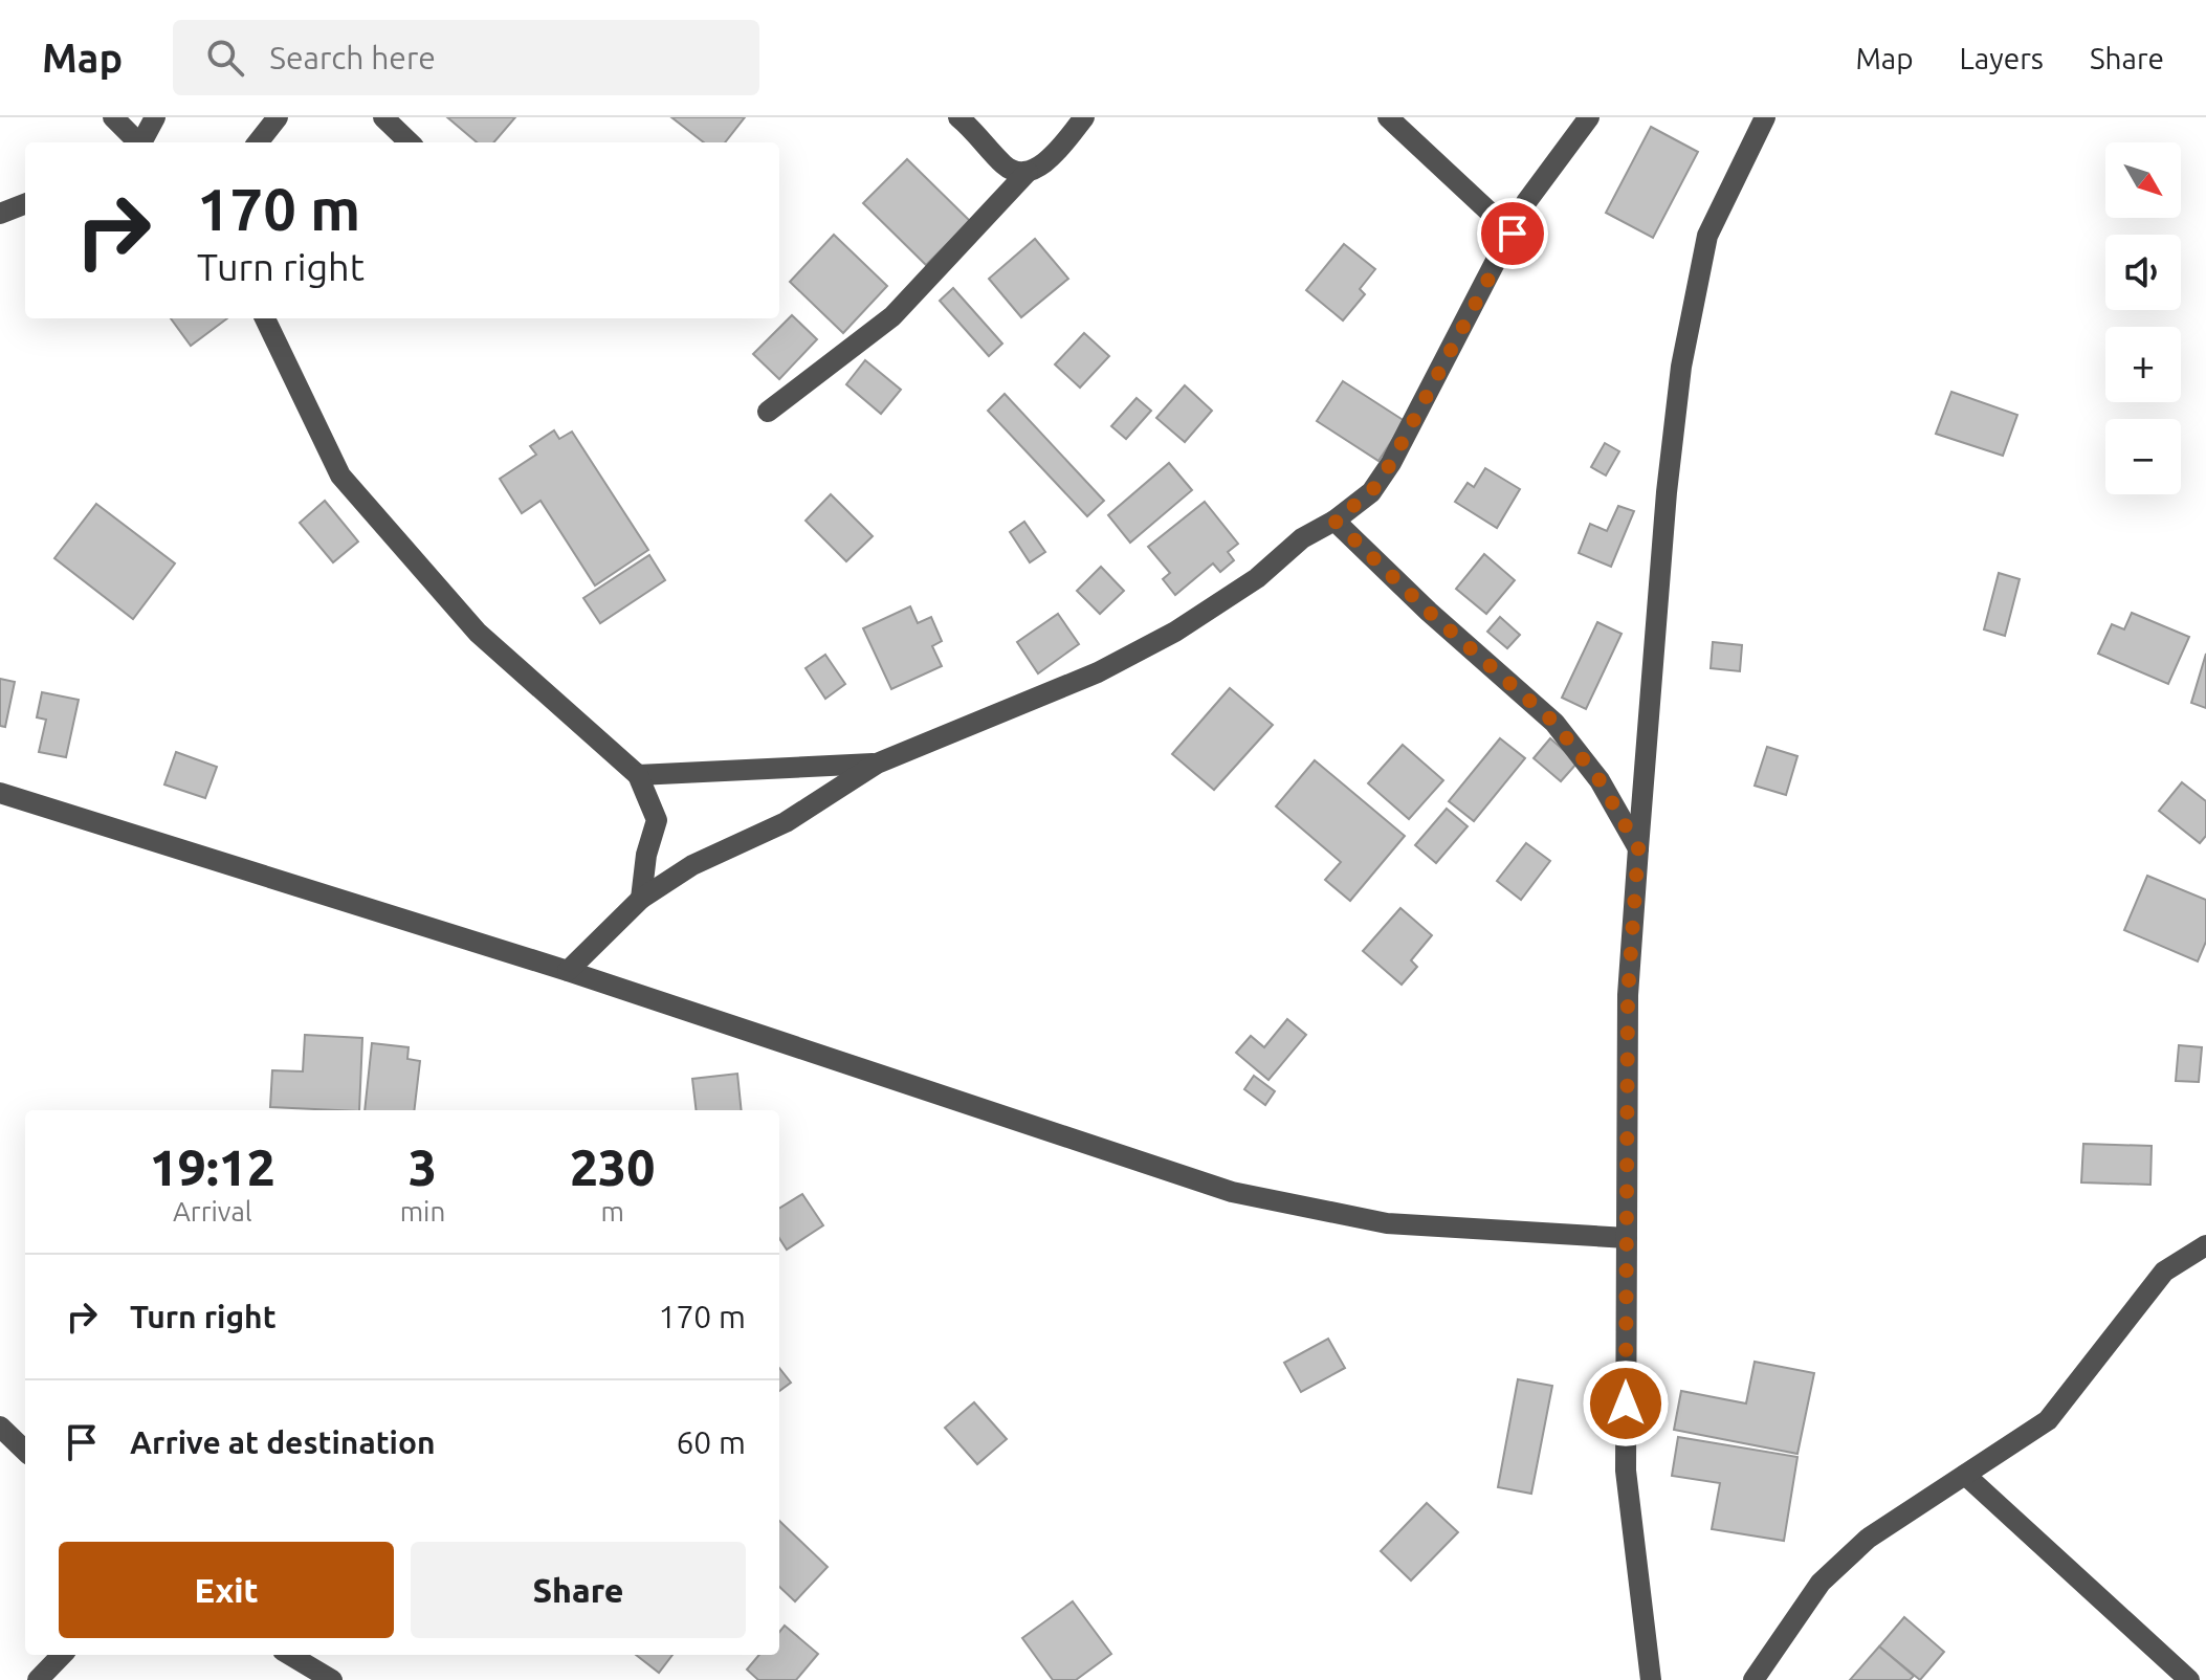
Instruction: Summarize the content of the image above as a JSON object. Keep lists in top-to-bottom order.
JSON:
{
  "north": "bottom right",
  "page": {
    "header": "Map",
    "search": "Search here",
    "nav": ["Map", "Layers", "Share"],
    "map_buttons": ["+", "−"],
    "turn": ["170 m", "Turn right"],
    "eta": [
      "19:12",
      "Arrival",
      "3",
      "min",
      "230",
      "m"
    ],
    "list": [
      {
        "name": "Turn right",
        "value": "170 m"
      },
      {
        "name": "Arrive at destination",
        "value": "60 m"
      }
    ],
    "buttons": ["Exit", "Share"]
  }
}
